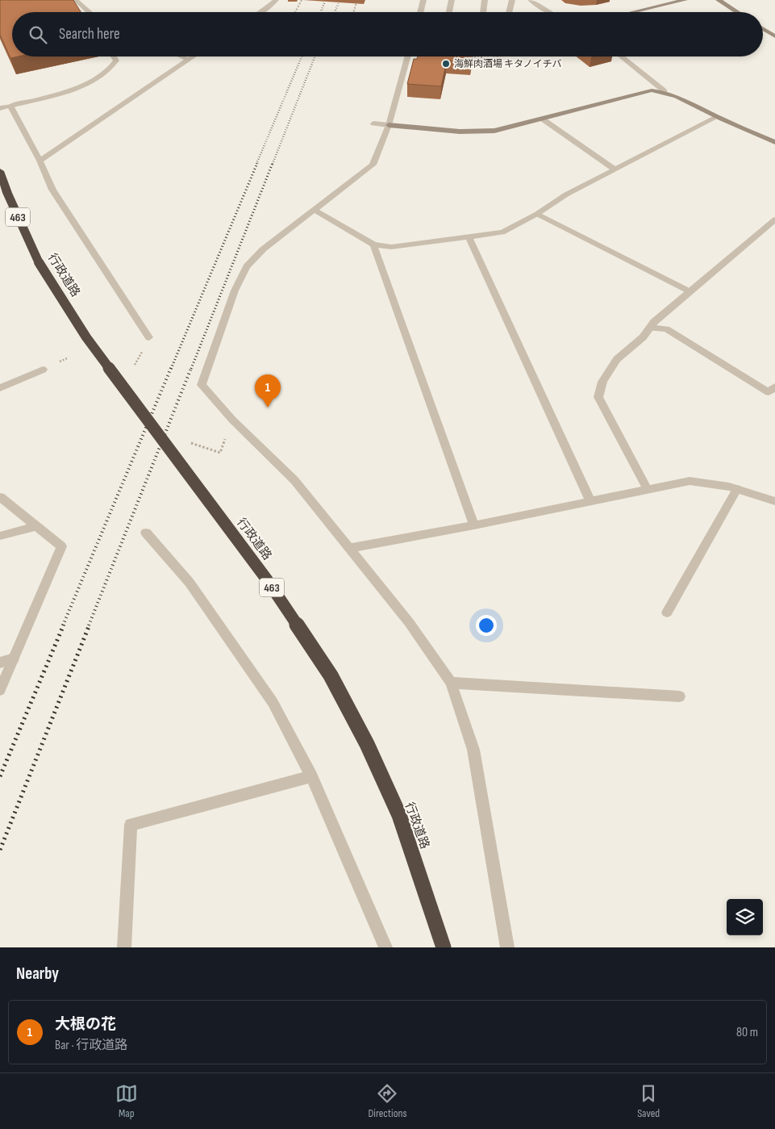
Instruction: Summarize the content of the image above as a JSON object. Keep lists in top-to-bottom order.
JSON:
{
  "streets": {
    "highway": ["463", "行政道路"]
  },
  "places": ["海鮮肉酒場 キタノイチバ"],
  "page": {
    "search": "Search here",
    "pins": "1",
    "heading": "Nearby",
    "list": [
      {
        "mark": "1",
        "name": "大根の花",
        "note": "Bar · 行政道路",
        "value": "80 m"
      }
    ],
    "nav": ["Map", "Directions", "Saved"]
  }
}
